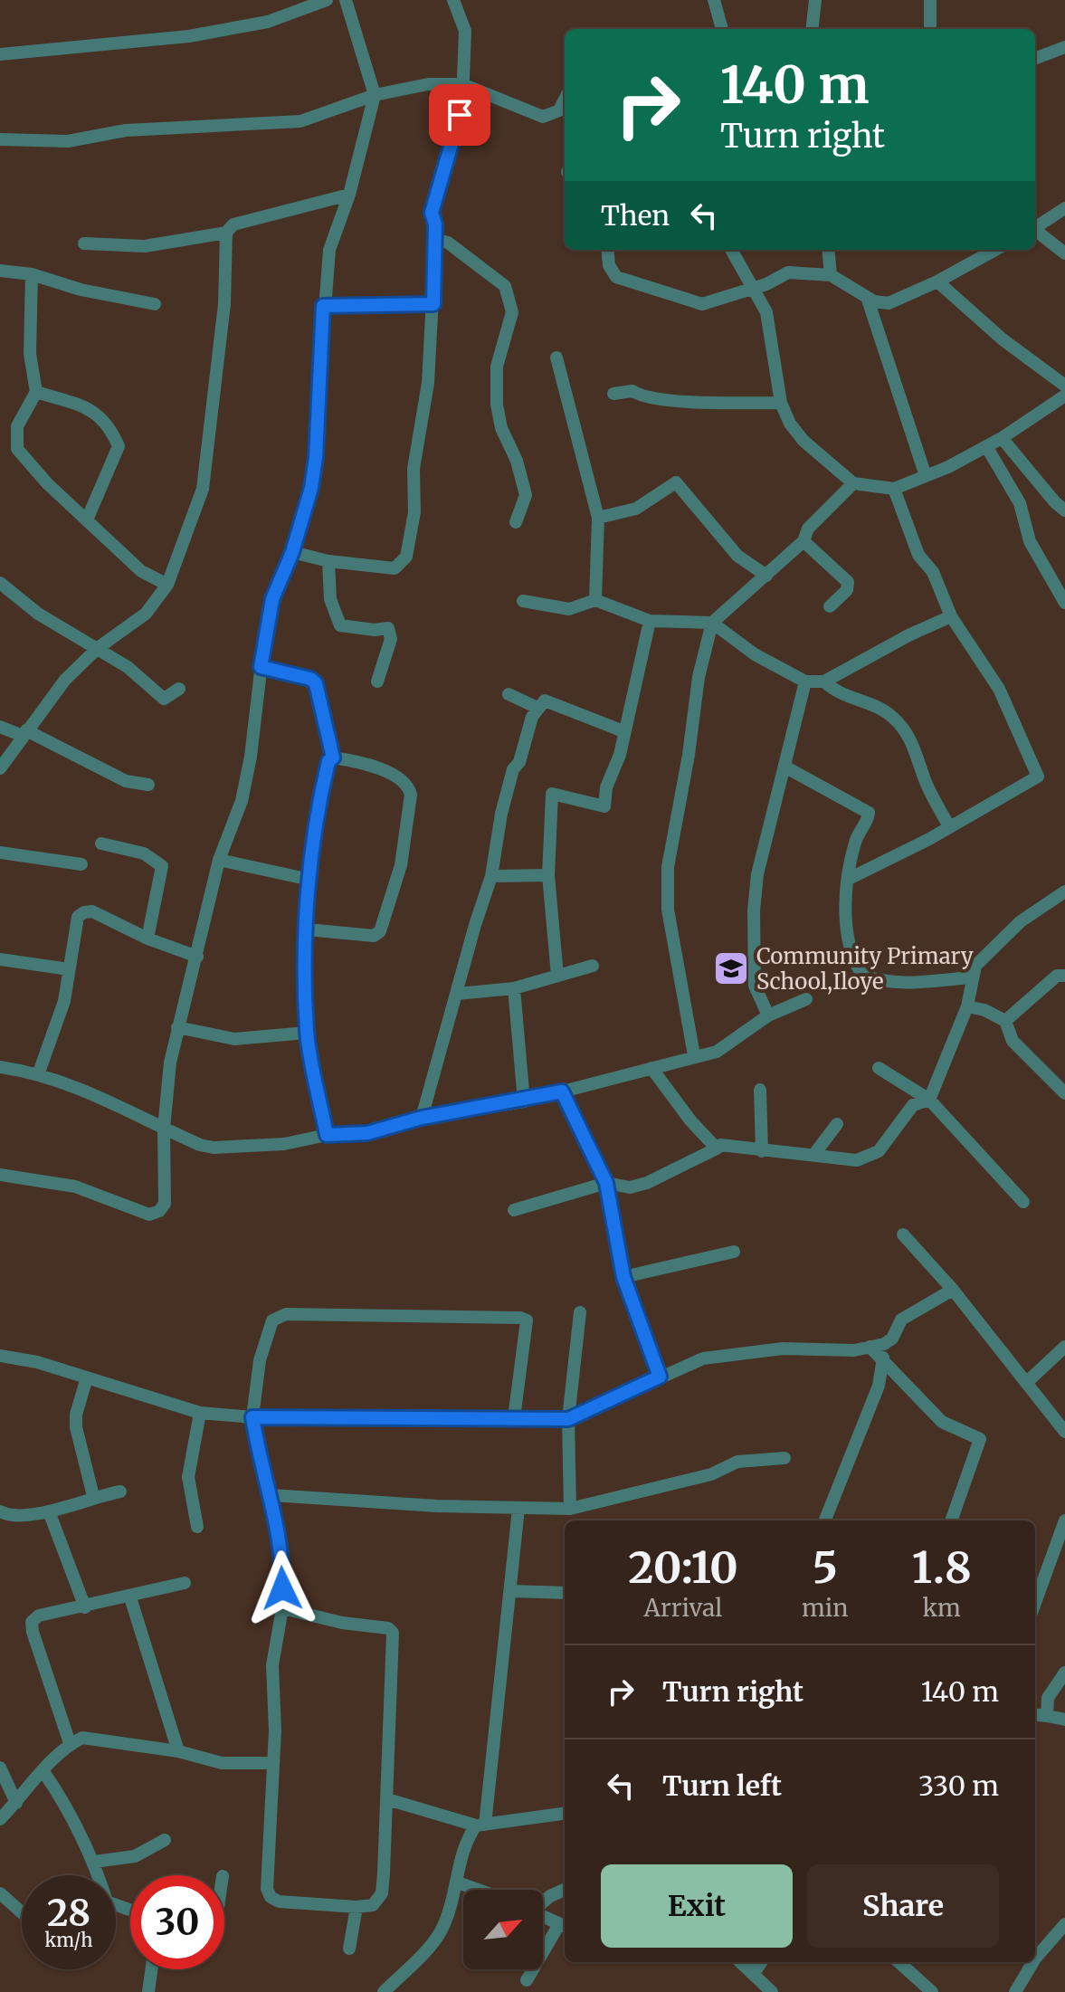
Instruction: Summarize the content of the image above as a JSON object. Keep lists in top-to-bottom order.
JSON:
{
  "places": {
    "school or university": ["Community Primary School,Iloye"]
  },
  "north": "top right",
  "page": {
    "turn": ["140 m", "Turn right"],
    "then": "Then",
    "eta": [
      "20:10",
      "Arrival",
      "5",
      "min",
      "1.8",
      "km"
    ],
    "list": [
      {
        "name": "Turn right",
        "value": "140 m"
      },
      {
        "name": "Turn left",
        "value": "330 m"
      }
    ],
    "buttons": ["Exit", "Share"],
    "speed": "28 km/h",
    "limit": "30"
  }
}
